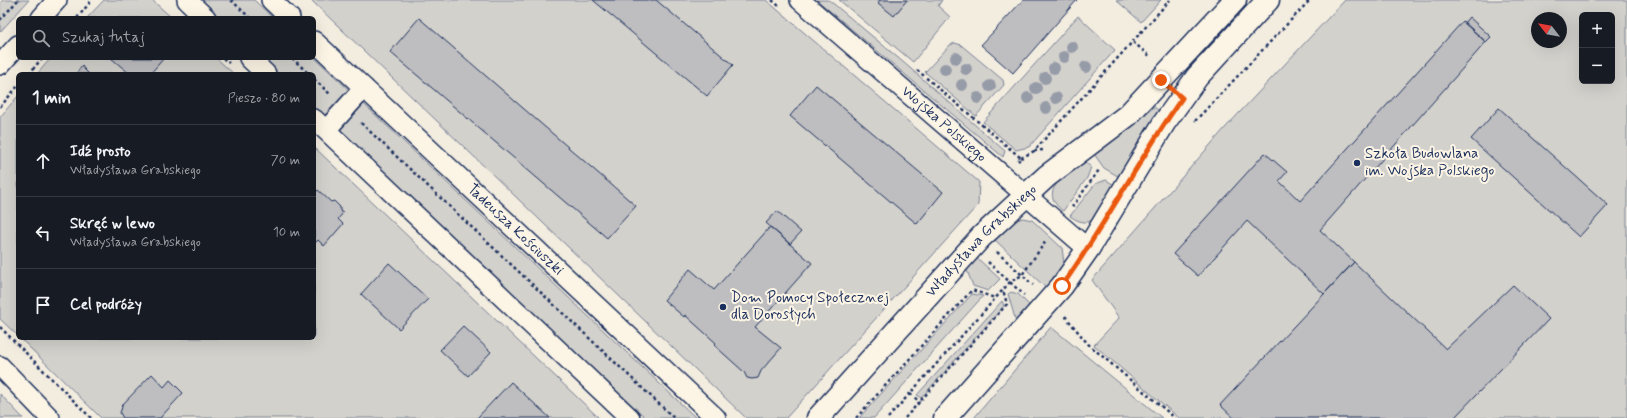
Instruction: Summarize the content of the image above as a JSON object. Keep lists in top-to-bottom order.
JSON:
{
  "streets": {
    "street": ["Wojska Polskiego", "Tadeusza Kościuszki", "Władysława Grabskiego"]
  },
  "crossings": [
    ["Wojska Polskiego", "Władysława Grabskiego"]
  ],
  "places": ["Szkoła Budowlana im. Wojska Polskiego", "Dom Pomocy Społecznej dla Dorosłych"],
  "north": "top left",
  "page": {
    "map_buttons": ["+", "−"],
    "search": "Szukaj tutaj",
    "heading": ["1 min", "Pieszo · 80 m"],
    "list": [
      ["Idź prosto", "Władysława Grabskiego", "70 m"],
      ["Skręć w lewo", "Władysława Grabskiego", "10 m"],
      "Cel podróży"
    ]
  }
}
